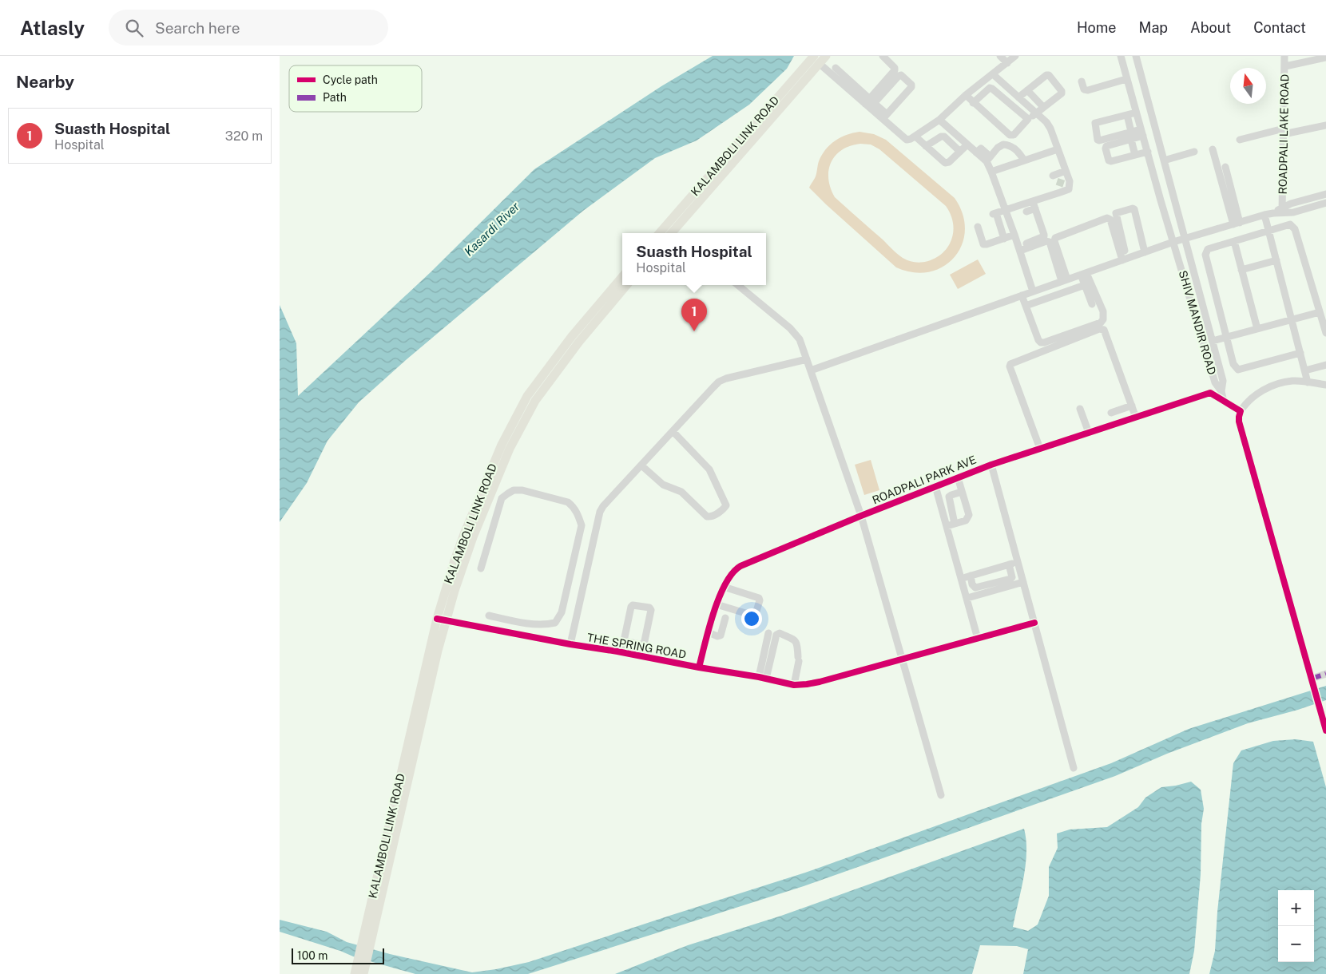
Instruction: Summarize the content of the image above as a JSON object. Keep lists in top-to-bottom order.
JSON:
{
  "streets": {
    "main road": ["KALAMBOLI LINK ROAD"],
    "street": [
      "ROADPALI LAKE ROAD",
      "SHIV MANDIR ROAD",
      "ROADPALI PARK AVE",
      "THE SPRING ROAD"
    ]
  },
  "crossings": [
    ["KALAMBOLI LINK ROAD", "THE SPRING ROAD"],
    ["ROADPALI PARK AVE", "THE SPRING ROAD"]
  ],
  "water": ["Kasardi River"],
  "legend": ["Cycle path", "Path"],
  "scale_bar": "100 m",
  "north": "top",
  "page": {
    "header": "Atlasly",
    "search": "Search here",
    "nav": [
      "Home",
      "Map",
      "About",
      "Contact"
    ],
    "heading": "Nearby",
    "list": [
      {
        "mark": "1",
        "name": "Suasth Hospital",
        "note": "Hospital",
        "value": "320 m"
      }
    ],
    "popup": ["Suasth Hospital", "Hospital"],
    "pins": "1",
    "map_buttons": ["+", "−"],
    "scale": "100 m"
  }
}
